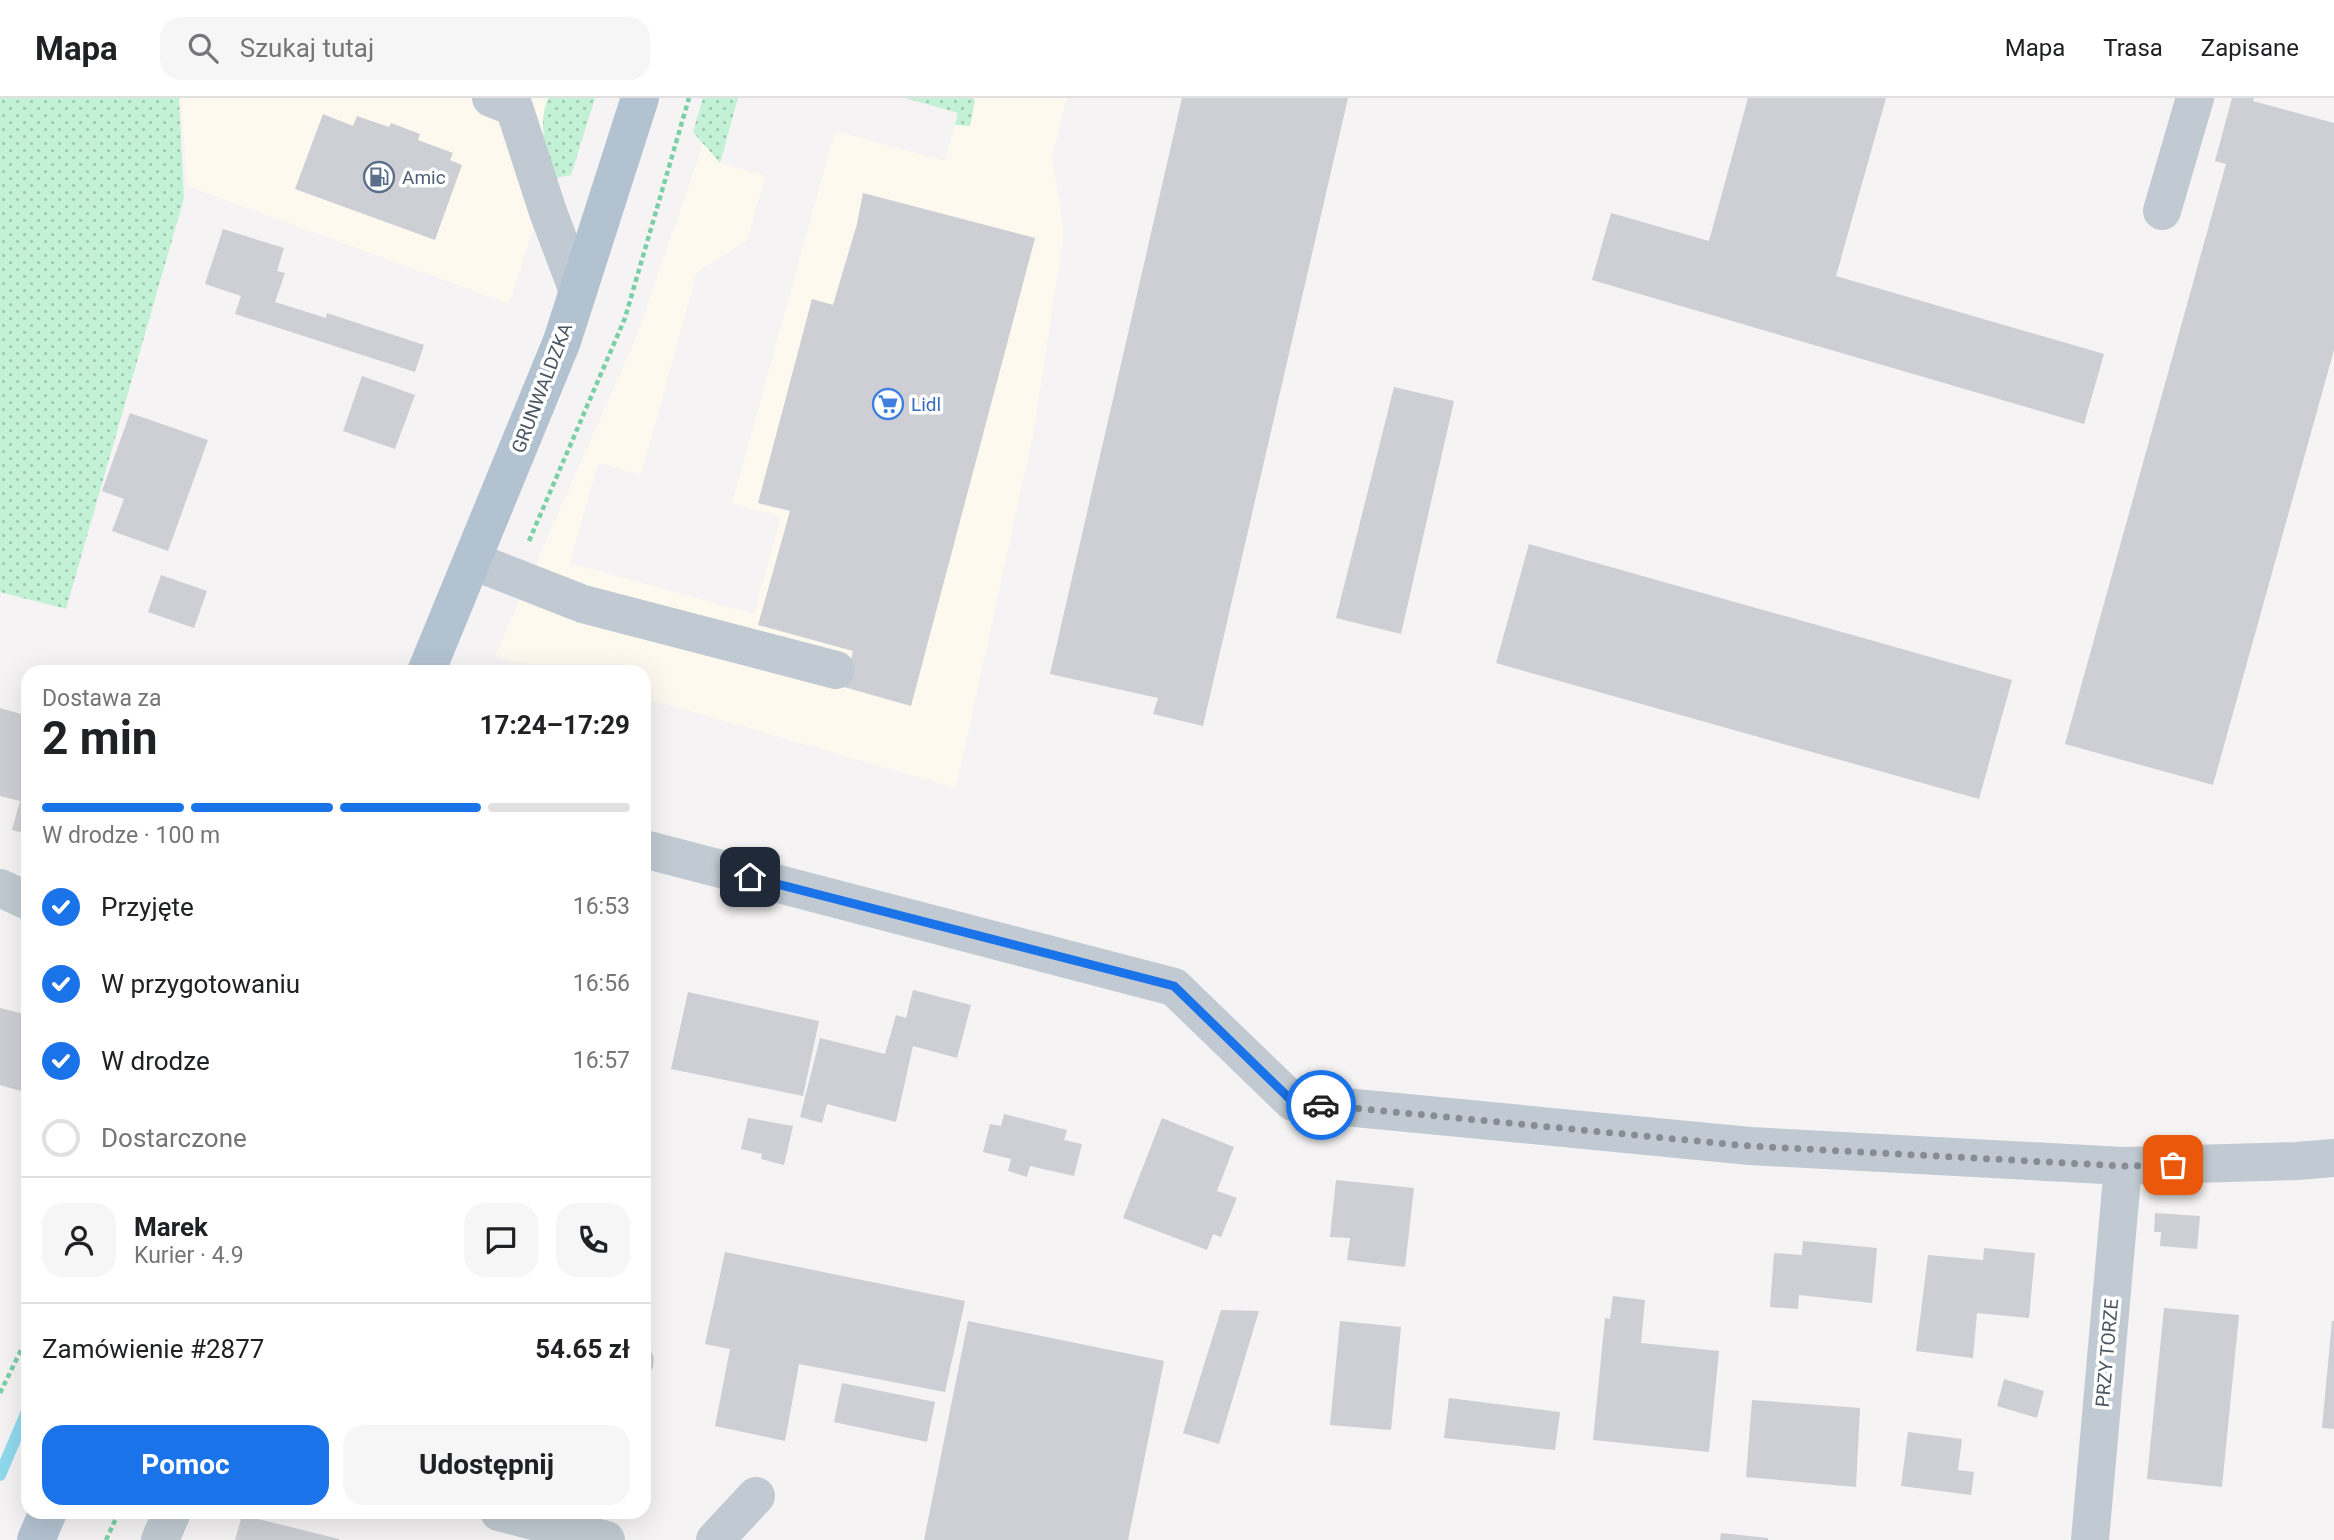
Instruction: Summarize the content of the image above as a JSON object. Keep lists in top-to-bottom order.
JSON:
{
  "streets": {
    "main road": ["GRUNWALDZKA"],
    "street": ["PRZY TORZE"]
  },
  "places": {
    "fuel station": ["Amic"],
    "supermarket": ["Lidl"]
  },
  "page": {
    "header": "Mapa",
    "search": "Szukaj tutaj",
    "nav": ["Mapa", "Trasa", "Zapisane"],
    "heading": ["2 min", "Dostawa za", "17:24–17:29"],
    "panel": [
      "Marek",
      "Kurier · 4.9",
      "Zamówienie #2877",
      "54.65 zł"
    ],
    "bar": "W drodze · 100 m",
    "list": [
      ["Przyjęte", "16:53"],
      ["W przygotowaniu", "16:56"],
      ["W drodze", "16:57"],
      "Dostarczone"
    ],
    "buttons": ["Pomoc", "Udostępnij"]
  }
}
